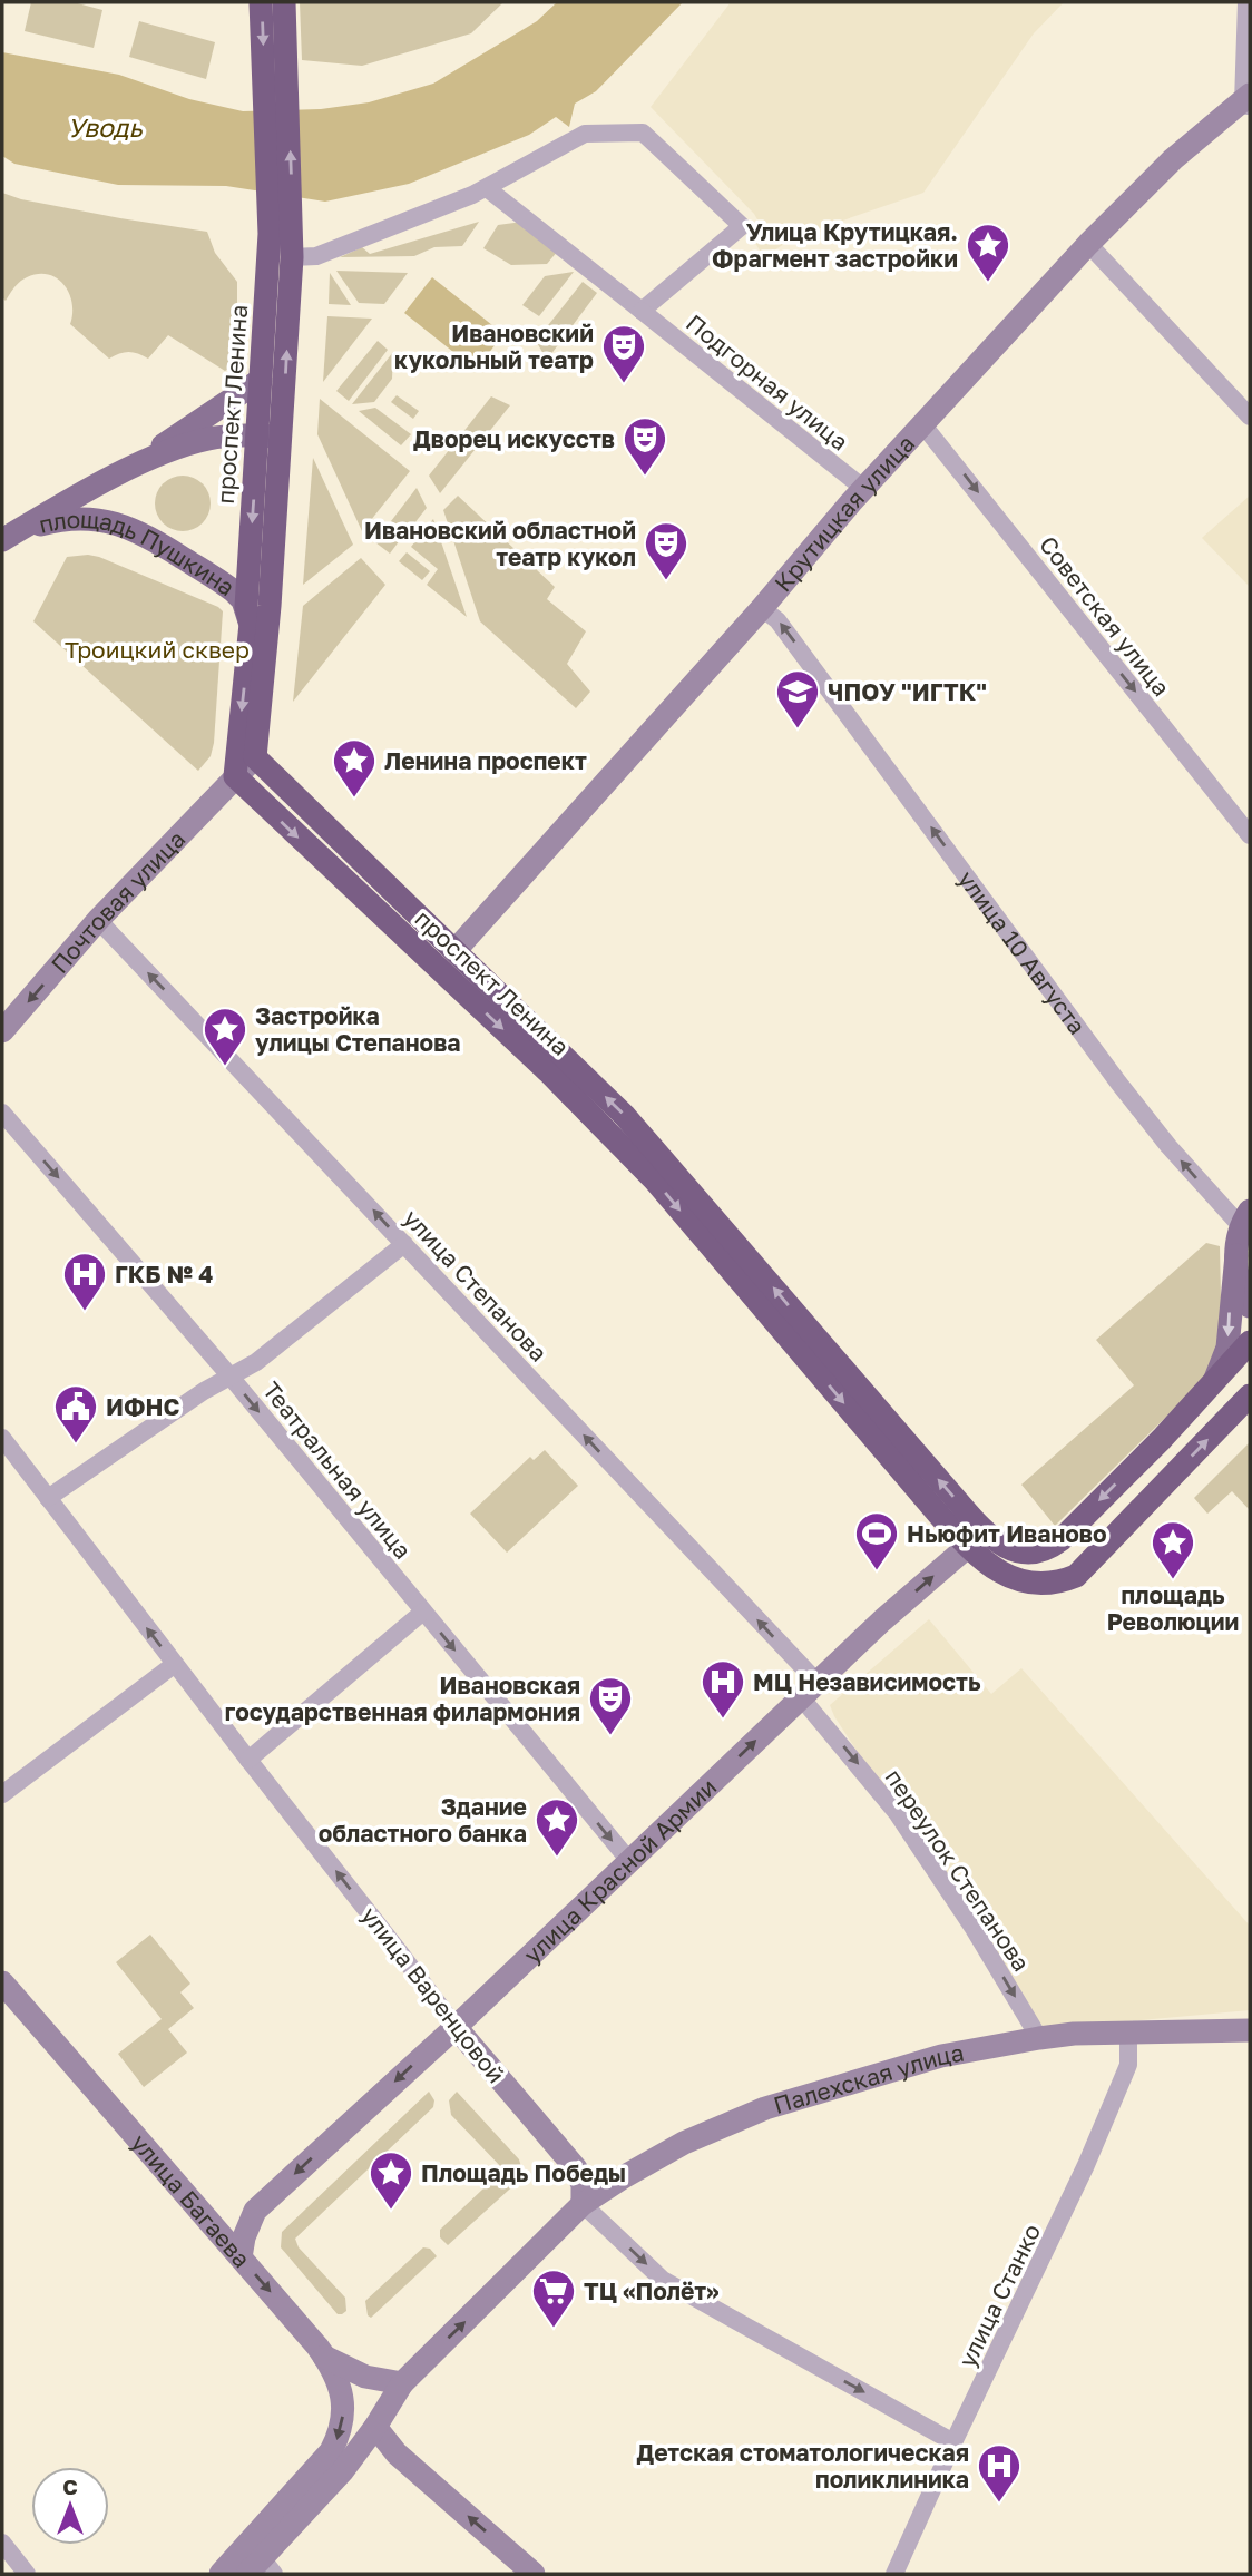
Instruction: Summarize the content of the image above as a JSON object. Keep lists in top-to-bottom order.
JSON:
{
  "streets": {
    "highway": ["проспект Ленина"],
    "main road": [
      "Крутицкая улица",
      "площадь Пушкина",
      "Почтовая улица",
      "улица 10 Августа",
      "улица Красной Армии",
      "улица Варенцовой",
      "Палехская улица",
      "улица Багаева"
    ],
    "street": [
      "Подгорная улица",
      "Советская улица",
      "улица Степанова",
      "Театральная улица",
      "переулок Степанова",
      "улица Станко"
    ]
  },
  "crossings": [
    ["Подгорная улица", "Крутицкая улица"],
    ["проспект Ленина", "Крутицкая улица"],
    ["проспект Ленина", "площадь Пушкина"],
    ["проспект Ленина", "Почтовая улица"],
    ["проспект Ленина", "улица 10 Августа"],
    ["проспект Ленина", "улица Красной Армии"],
    ["Крутицкая улица", "Советская улица"],
    ["Крутицкая улица", "улица 10 Августа"],
    ["Почтовая улица", "улица Степанова"],
    ["улица Степанова", "переулок Степанова"],
    ["улица Степанова", "улица Красной Армии"],
    ["Театральная улица", "улица Красной Армии"],
    ["переулок Степанова", "улица Красной Армии"],
    ["переулок Степанова", "Палехская улица"],
    ["улица Красной Армии", "улица Варенцовой"],
    ["улица Красной Армии", "улица Багаева"],
    ["улица Варенцовой", "Палехская улица"],
    ["Палехская улица", "улица Багаева"],
    ["Палехская улица", "улица Станко"]
  ],
  "one_way": [
    "Советская улица",
    "Почтовая улица",
    "улица 10 Августа",
    "улица Степанова",
    "Театральная улица",
    "переулок Степанова",
    "улица Варенцовой"
  ],
  "water": ["Уводь"],
  "parks": ["Троицкий сквер"],
  "places": {
    "place": [
      "Улица Крутицкая. Фрагмент застройки",
      "Ленина проспект",
      "Застройка улицы Степанова",
      "площадь Революции",
      "Здание областного банка",
      "Площадь Победы"
    ],
    "theatre": [
      "Ивановский кукольный театр",
      "Дворец искусств",
      "Ивановский областной театр кукол",
      "Ивановская государственная филармония"
    ],
    "school or university": ["ЧПОУ \"ИГТК\""],
    "hospital": ["ГКБ № 4", "МЦ Независимость", "Детская стоматологическая поликлиника"],
    "public building": ["ИФНС"],
    "sports": ["Ньюфит Иваново"],
    "supermarket": ["ТЦ «Полёт»"]
  },
  "north": "top"
}
